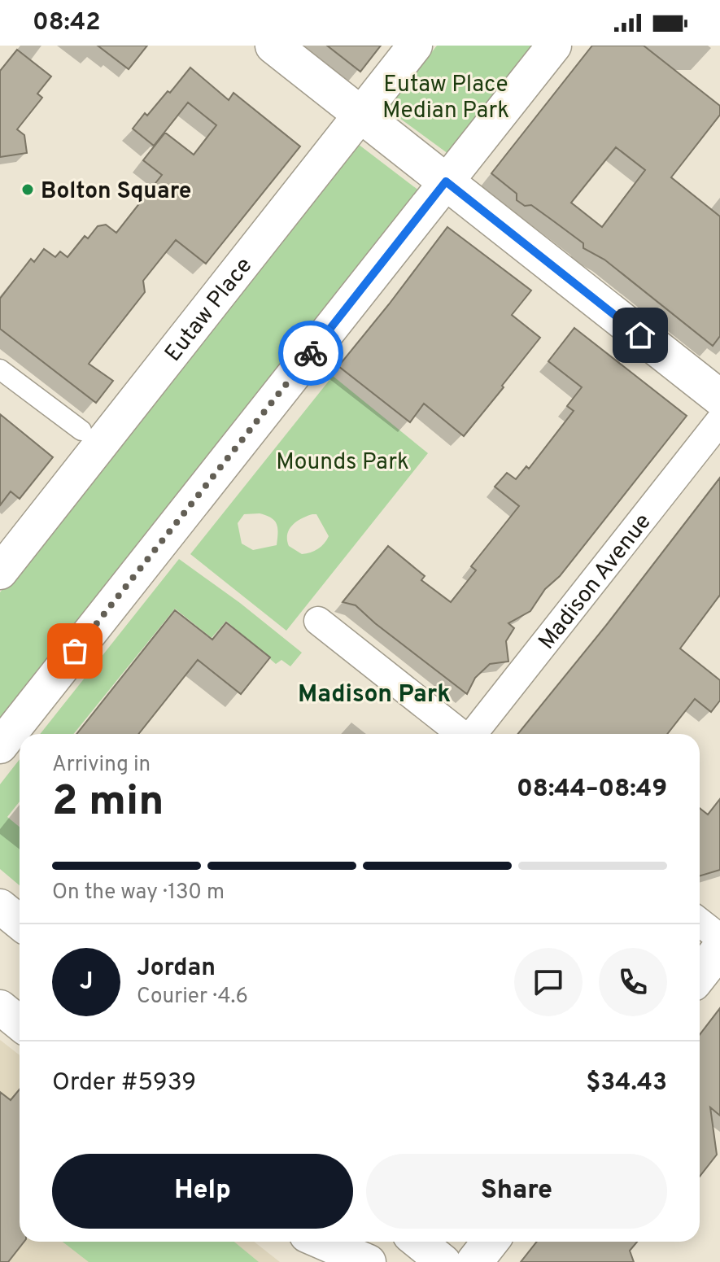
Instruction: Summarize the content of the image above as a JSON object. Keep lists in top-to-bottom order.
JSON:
{
  "streets": {
    "street": ["Eutaw Place", "Madison Avenue"]
  },
  "districts": ["Madison Park"],
  "parks": ["Eutaw Place Median Park", "Mounds Park"],
  "places": ["Bolton Square"],
  "page": {
    "status": "08:42",
    "heading": ["2 min", "Arriving in", "08:44–08:49"],
    "panel": [
      "Jordan",
      "Courier · 4.6",
      "Order #5939",
      "$34.43"
    ],
    "bar": "On the way · 130 m",
    "round": "J",
    "buttons": ["Help", "Share"]
  }
}
